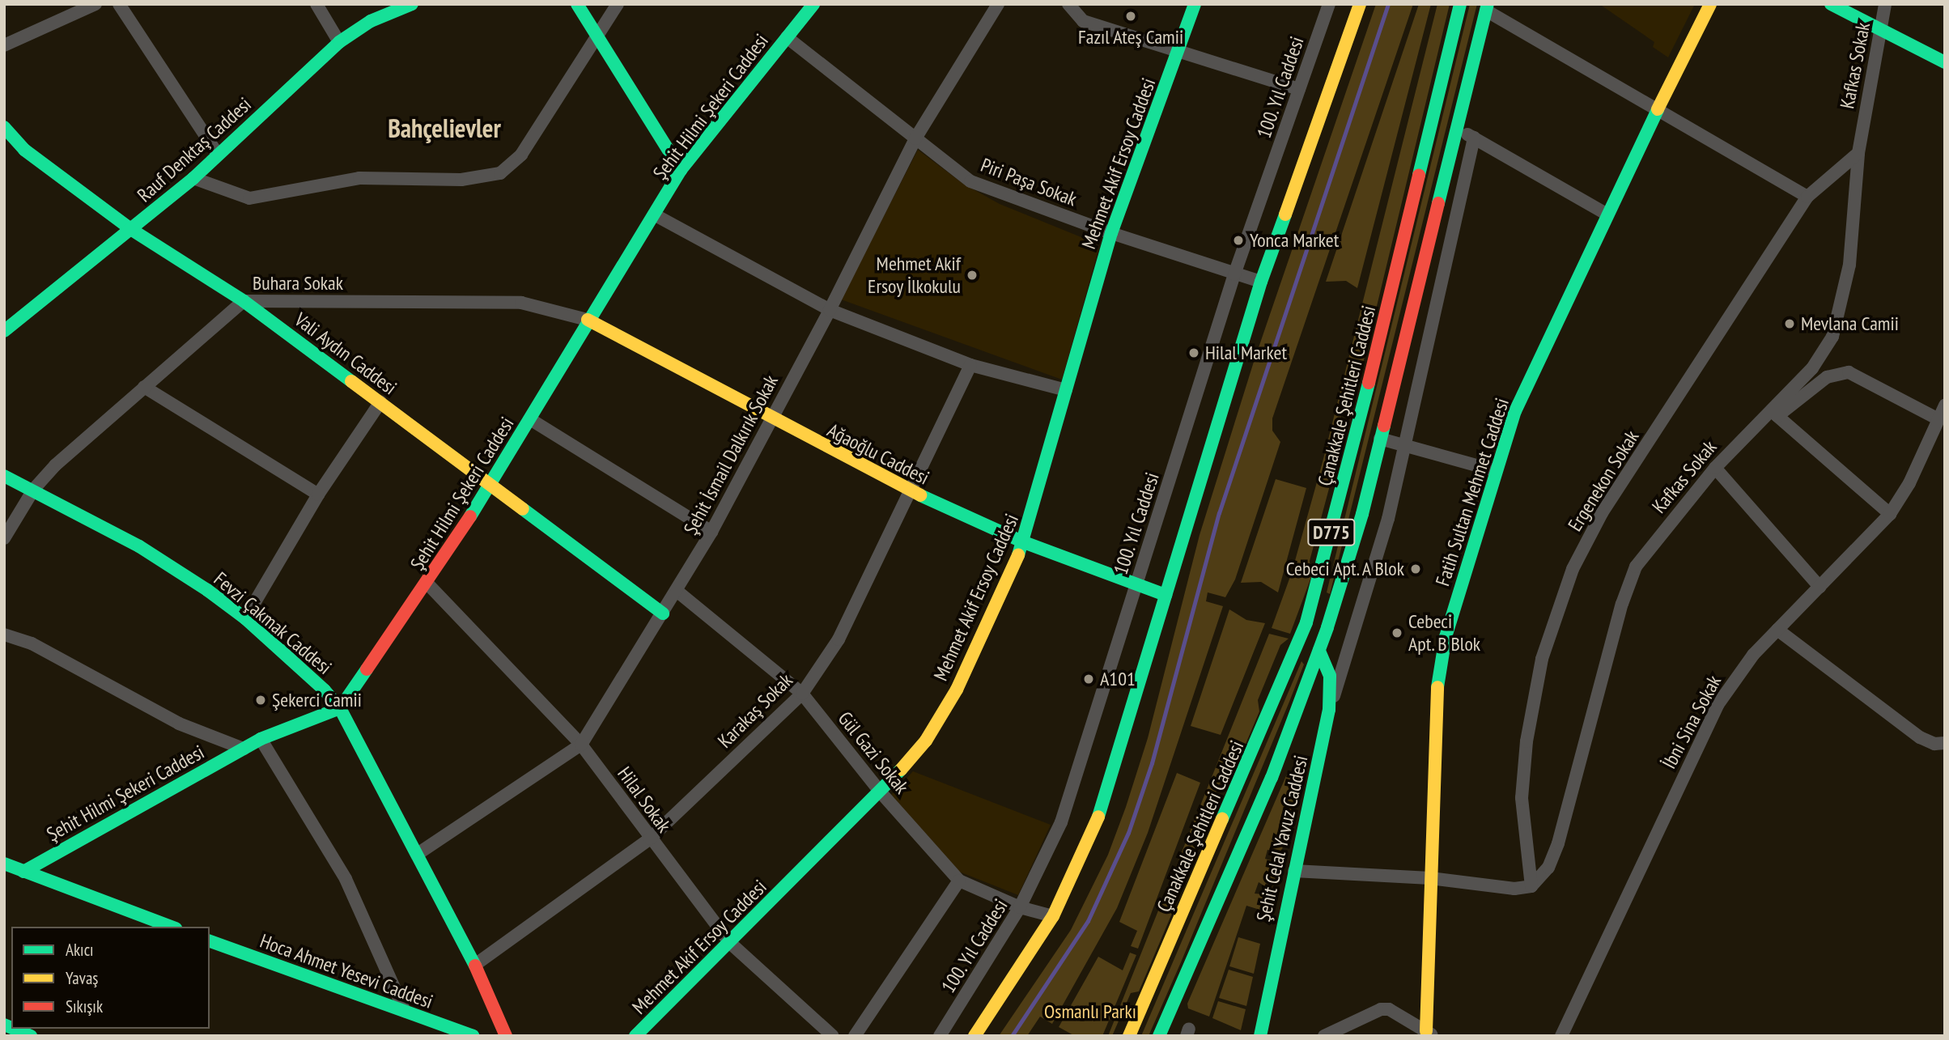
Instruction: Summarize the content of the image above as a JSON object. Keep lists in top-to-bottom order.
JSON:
{
  "streets": {
    "main road": [
      "Şehit Hilmi Şekeri Caddesi",
      "Rauf Denktaş Caddesi",
      "Mehmet Akif Ersoy Caddesi",
      "Vali Aydın Caddesi",
      "Çanakkale Şehitleri Caddesi",
      "Ağaoğlu Caddesi",
      "Fatih Sultan Mehmet Caddesi",
      "D775",
      "Fevzi Çakmak Caddesi",
      "Şehit Celal Yavuz Caddesi",
      "Hoca Ahmet Yesevi Caddesi"
    ],
    "street": [
      "Kafkas Sokak",
      "100. Yıl Caddesi",
      "Piri Paşa Sokak",
      "Buhara Sokak",
      "Şehit İsmail Dalkırık Sokak",
      "Ergenekon Sokak",
      "Karakaş Sokak",
      "İbni Sina Sokak",
      "Gül Gazi Sokak",
      "Hilal Sokak"
    ]
  },
  "crossings": [
    ["Kafkas Sokak", "Ergenekon Sokak"],
    ["100. Yıl Caddesi", "Piri Paşa Sokak"],
    ["100. Yıl Caddesi", "Ağaoğlu Caddesi"],
    ["100. Yıl Caddesi", "Gül Gazi Sokak"],
    ["Şehit Hilmi Şekeri Caddesi", "Piri Paşa Sokak"],
    ["Şehit Hilmi Şekeri Caddesi", "Buhara Sokak"],
    ["Şehit Hilmi Şekeri Caddesi", "Vali Aydın Caddesi"],
    ["Şehit Hilmi Şekeri Caddesi", "Ağaoğlu Caddesi"],
    ["Şehit Hilmi Şekeri Caddesi", "Fevzi Çakmak Caddesi"],
    ["Şehit Hilmi Şekeri Caddesi", "Hilal Sokak"],
    ["Rauf Denktaş Caddesi", "Vali Aydın Caddesi"],
    ["Mehmet Akif Ersoy Caddesi", "Piri Paşa Sokak"],
    ["Mehmet Akif Ersoy Caddesi", "Ağaoğlu Caddesi"],
    ["Mehmet Akif Ersoy Caddesi", "Gül Gazi Sokak"],
    ["Mehmet Akif Ersoy Caddesi", "Hilal Sokak"],
    ["Piri Paşa Sokak", "Şehit İsmail Dalkırık Sokak"],
    ["Buhara Sokak", "Vali Aydın Caddesi"],
    ["Buhara Sokak", "Ağaoğlu Caddesi"],
    ["Buhara Sokak", "Fevzi Çakmak Caddesi"],
    ["Vali Aydın Caddesi", "Şehit İsmail Dalkırık Sokak"],
    ["Ağaoğlu Caddesi", "Şehit İsmail Dalkırık Sokak"],
    ["Ağaoğlu Caddesi", "Karakaş Sokak"],
    ["Şehit İsmail Dalkırık Sokak", "Fevzi Çakmak Caddesi"],
    ["Şehit İsmail Dalkırık Sokak", "Gül Gazi Sokak"],
    ["Şehit İsmail Dalkırık Sokak", "Hilal Sokak"],
    ["D775", "Şehit Celal Yavuz Caddesi"],
    ["Fevzi Çakmak Caddesi", "Karakaş Sokak"],
    ["Karakaş Sokak", "Gül Gazi Sokak"],
    ["Karakaş Sokak", "Hilal Sokak"]
  ],
  "districts": ["Bahçelievler"],
  "parks": ["Osmanlı Parkı"],
  "places": [
    "Fazıl Ateş Camii",
    "Yonca Market",
    "Mehmet Akif Ersoy İlkokulu",
    "Mevlana Camii",
    "Hilal Market",
    "Cebeci Apt. A Blok",
    "Cebeci Apt. B Blok",
    "A101",
    "Şekerci Camii"
  ],
  "legend": ["Akıcı", "Yavaş", "Sıkışık"]
}
